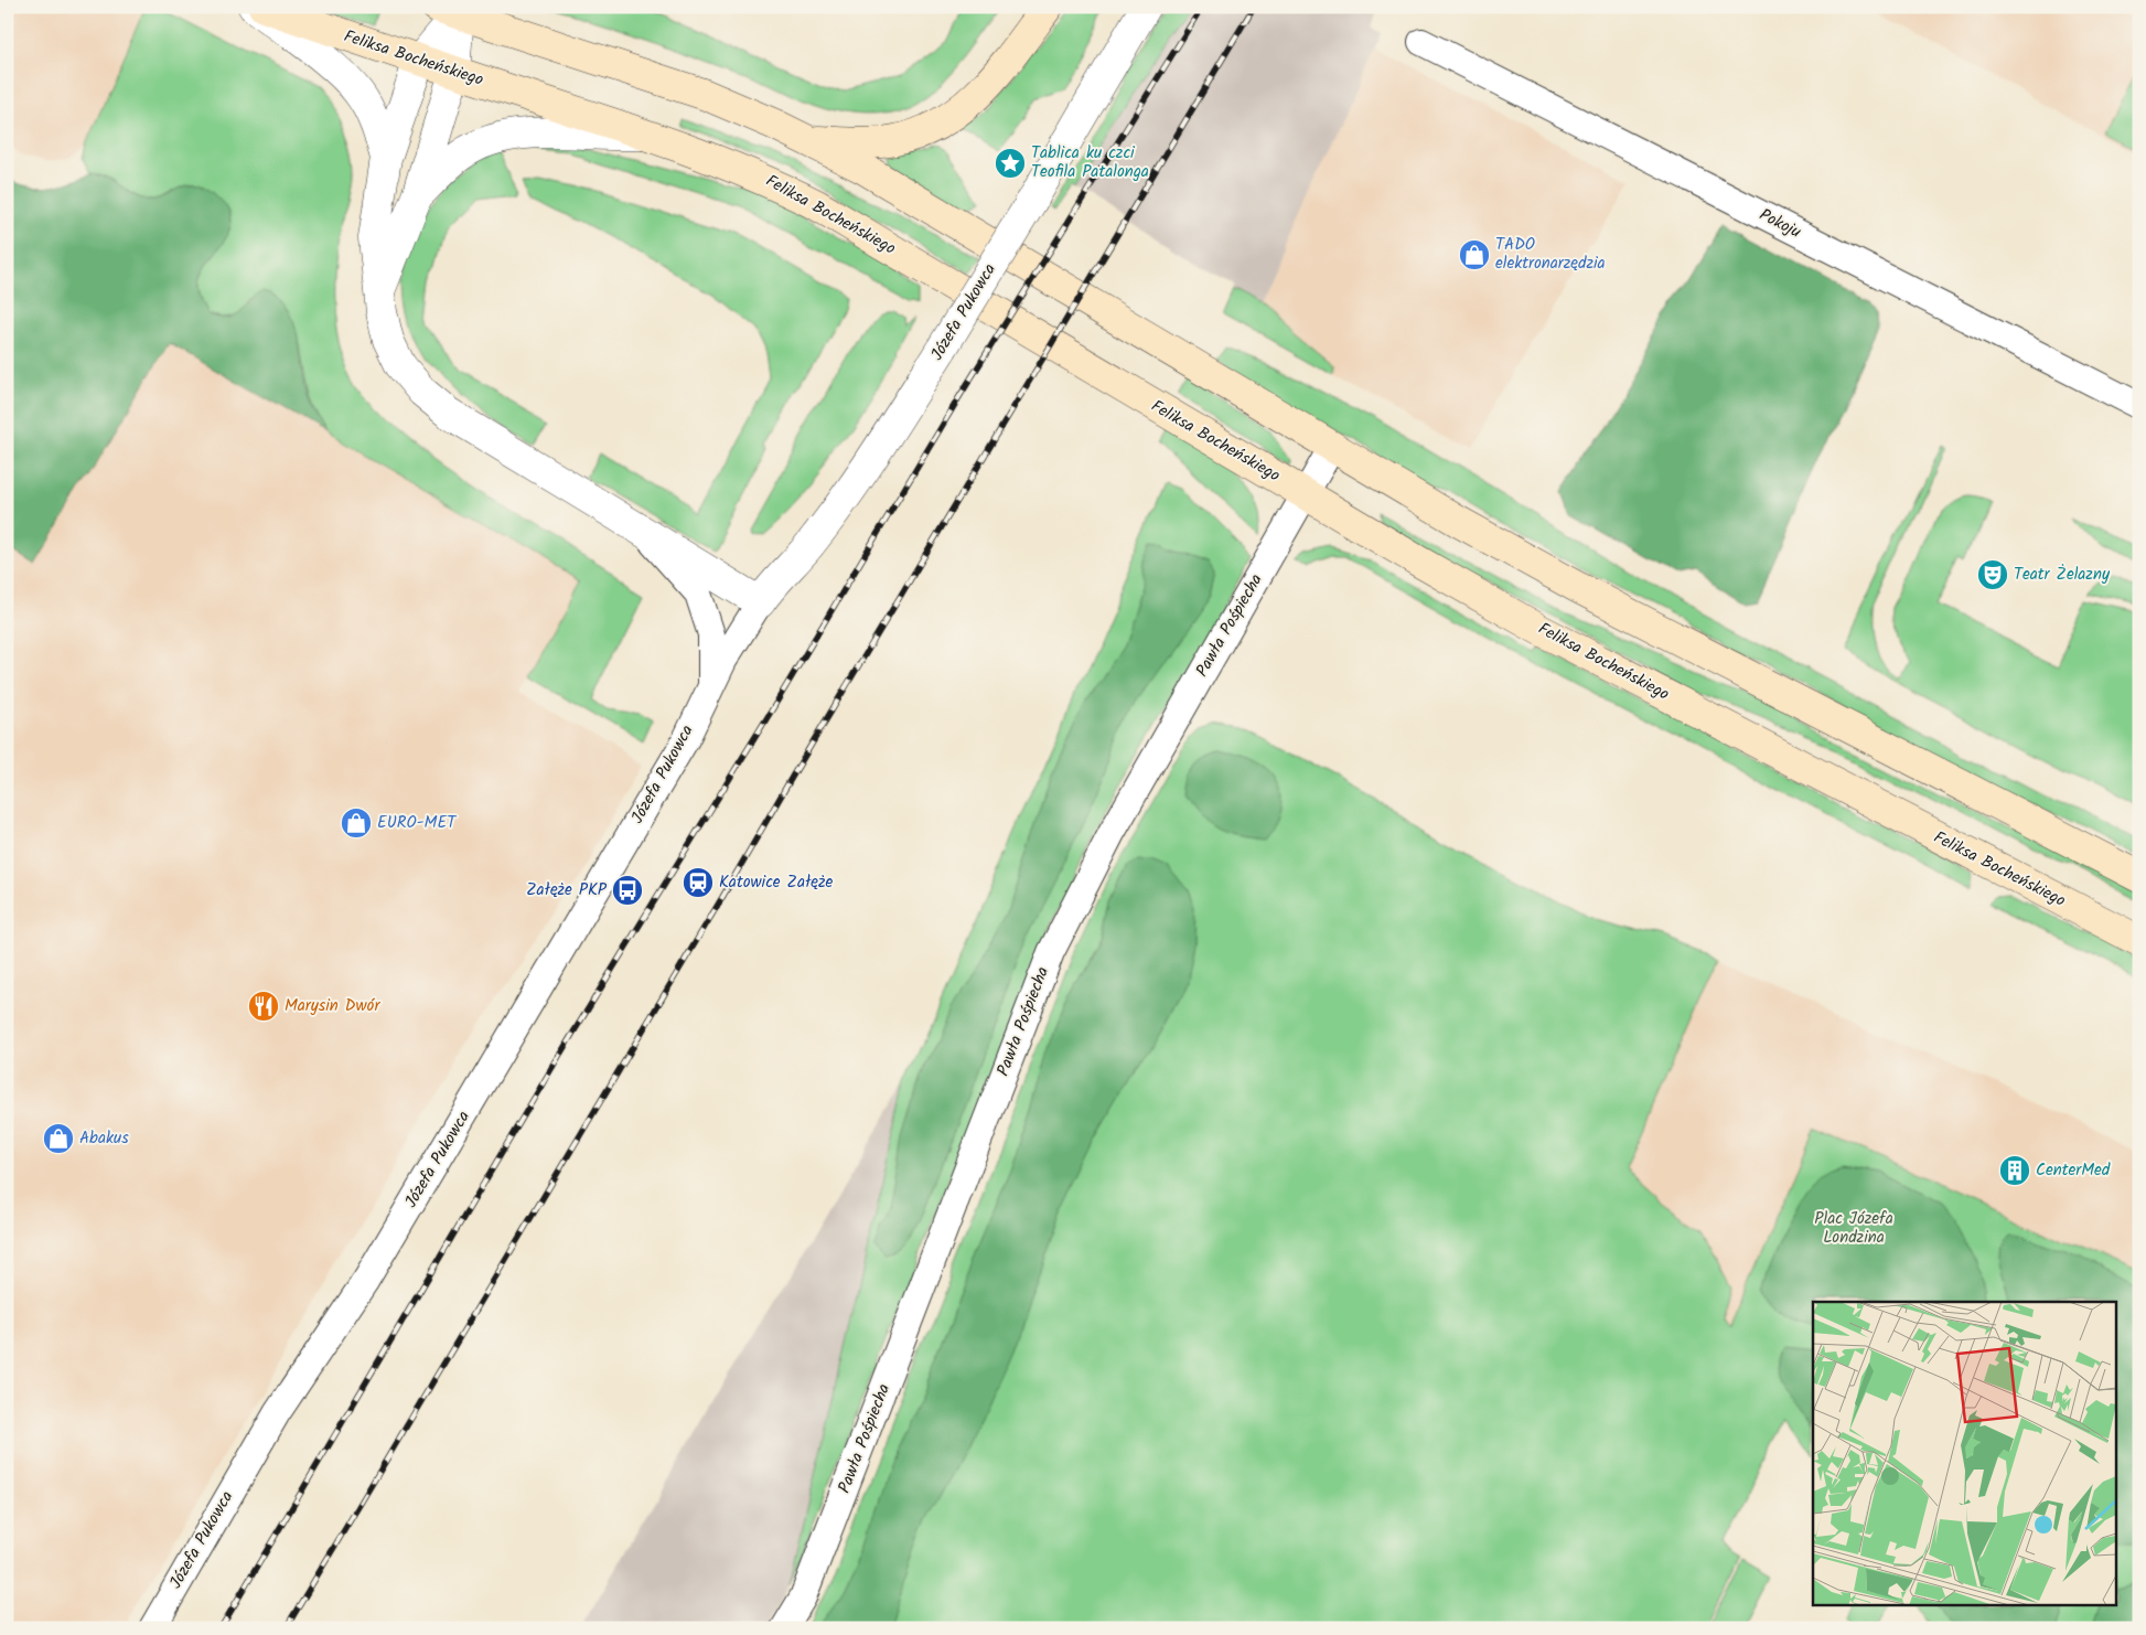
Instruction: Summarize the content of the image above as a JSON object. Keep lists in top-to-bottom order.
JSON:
{
  "streets": {
    "main road": ["Feliksa Bocheńskiego"],
    "street": ["Pokoju", "Józefa Pukowca", "Pawła Pośpiecha"]
  },
  "crossings": [
    ["Feliksa Bocheńskiego", "Pawła Pośpiecha"]
  ],
  "parks": ["Plac Józefa Londzina"],
  "places": {
    "place": ["Tablica ku czci Teofila Patalonga"],
    "shop": ["TADO elektronarzędzia", "EURO-MET", "Abakus"],
    "theatre": ["Teatr Żelazny"],
    "station": ["Katowice Załęże"],
    "bus stop": ["Załęże PKP"],
    "restaurant": ["Marysin Dwór"],
    "building": ["CenterMed"]
  }
}
